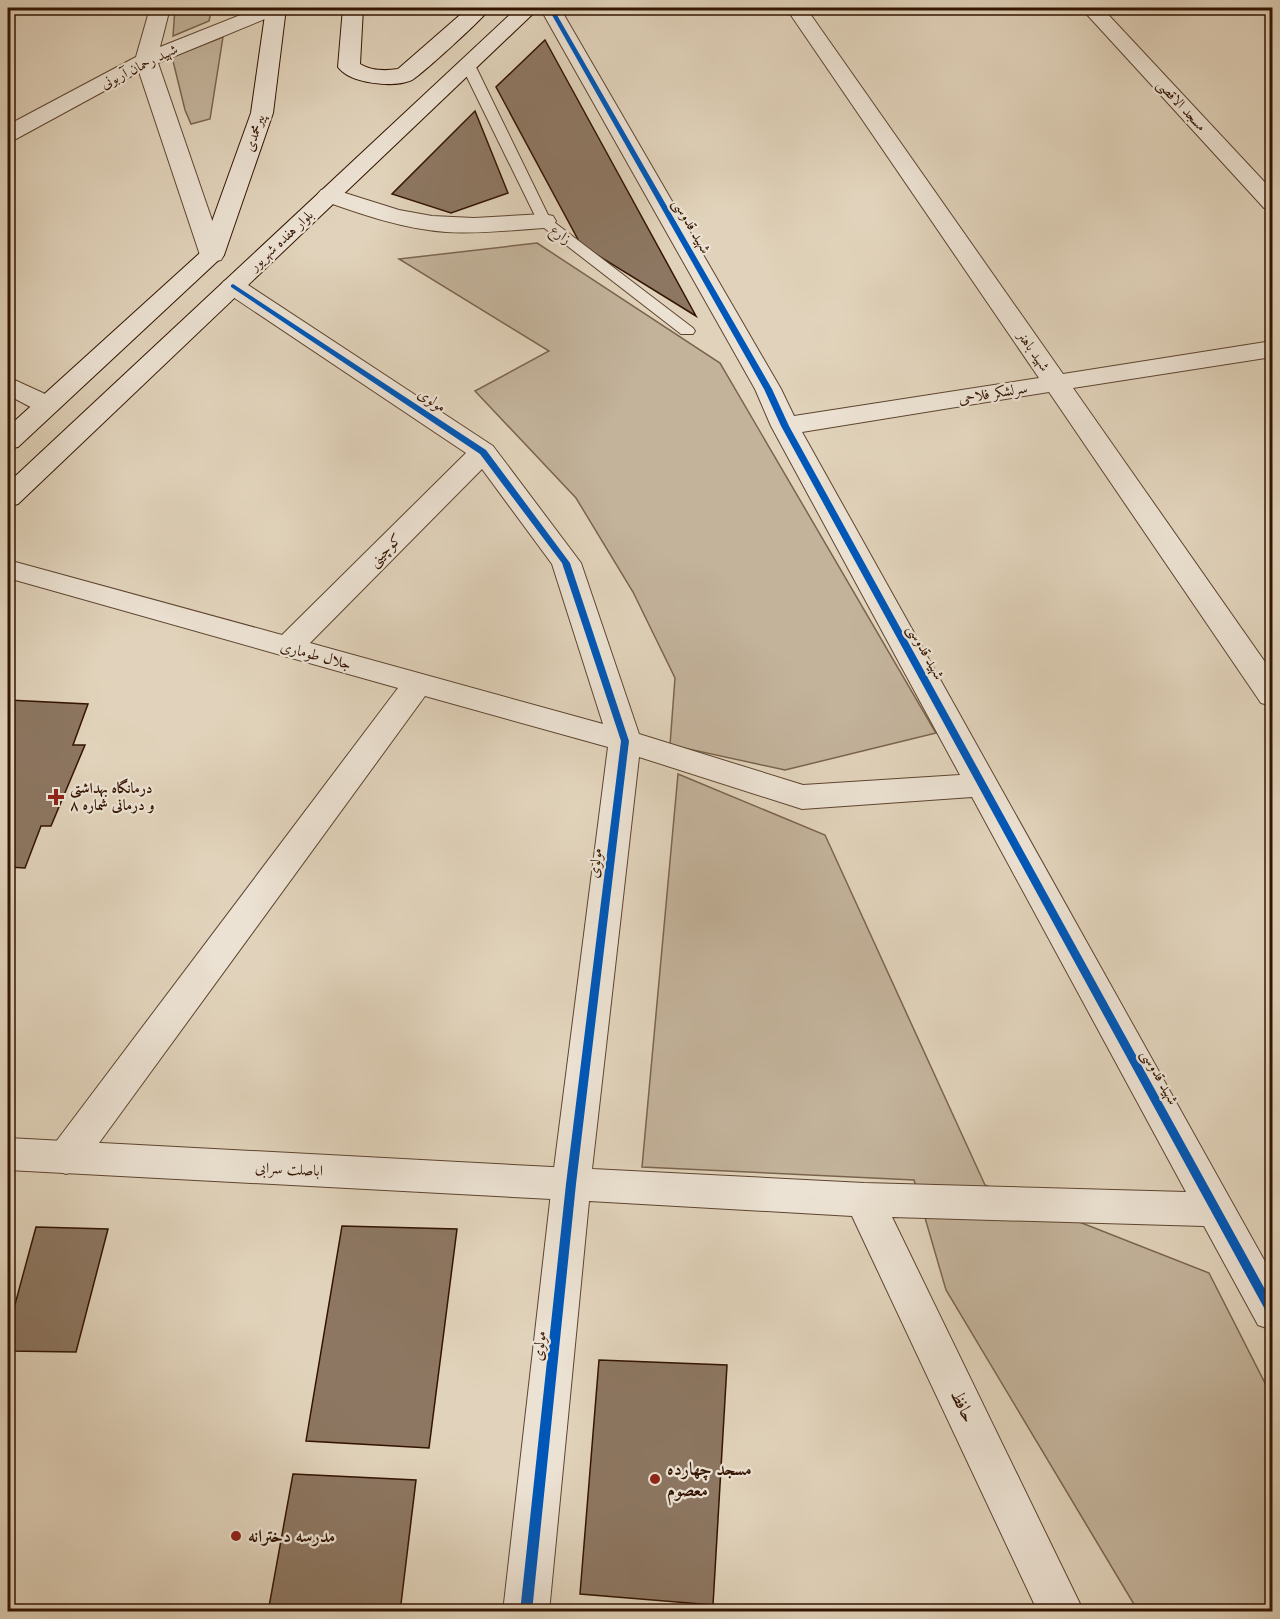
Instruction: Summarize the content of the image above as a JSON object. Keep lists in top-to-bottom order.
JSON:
{
  "streets": {
    "street": [
      "شهید رحمان آربونی",
      "مسجد الاقصی",
      "پیرمحمدی",
      "شهید قدوسی",
      "بلوار هفده شهریور",
      "شهید باهنر",
      "سرلشکر فلاحی",
      "مولوی",
      "کوچینی",
      "جلال طوماری",
      "اباصلت سرابی",
      "حافظ"
    ],
    "lane": ["زارع"]
  },
  "crossings": [
    ["شهید رحمان آربونی", "پیرمحمدی"],
    ["شهید قدوسی", "سرلشکر فلاحی"],
    ["شهید قدوسی", "جلال طوماری"],
    ["شهید قدوسی", "اباصلت سرابی"],
    ["زارع", "بلوار هفده شهریور"],
    ["بلوار هفده شهریور", "مولوی"],
    ["شهید باهنر", "سرلشکر فلاحی"],
    ["مولوی", "کوچینی"],
    ["مولوی", "جلال طوماری"],
    ["مولوی", "اباصلت سرابی"],
    ["کوچینی", "جلال طوماری"],
    ["اباصلت سرابی", "حافظ"]
  ],
  "places": {
    "health": ["درمانگاه بهداشتی و درمانی شماره ۸"],
    "other": ["مسجد چهارده معصوم", "مدرسه دخترانه"]
  }
}
